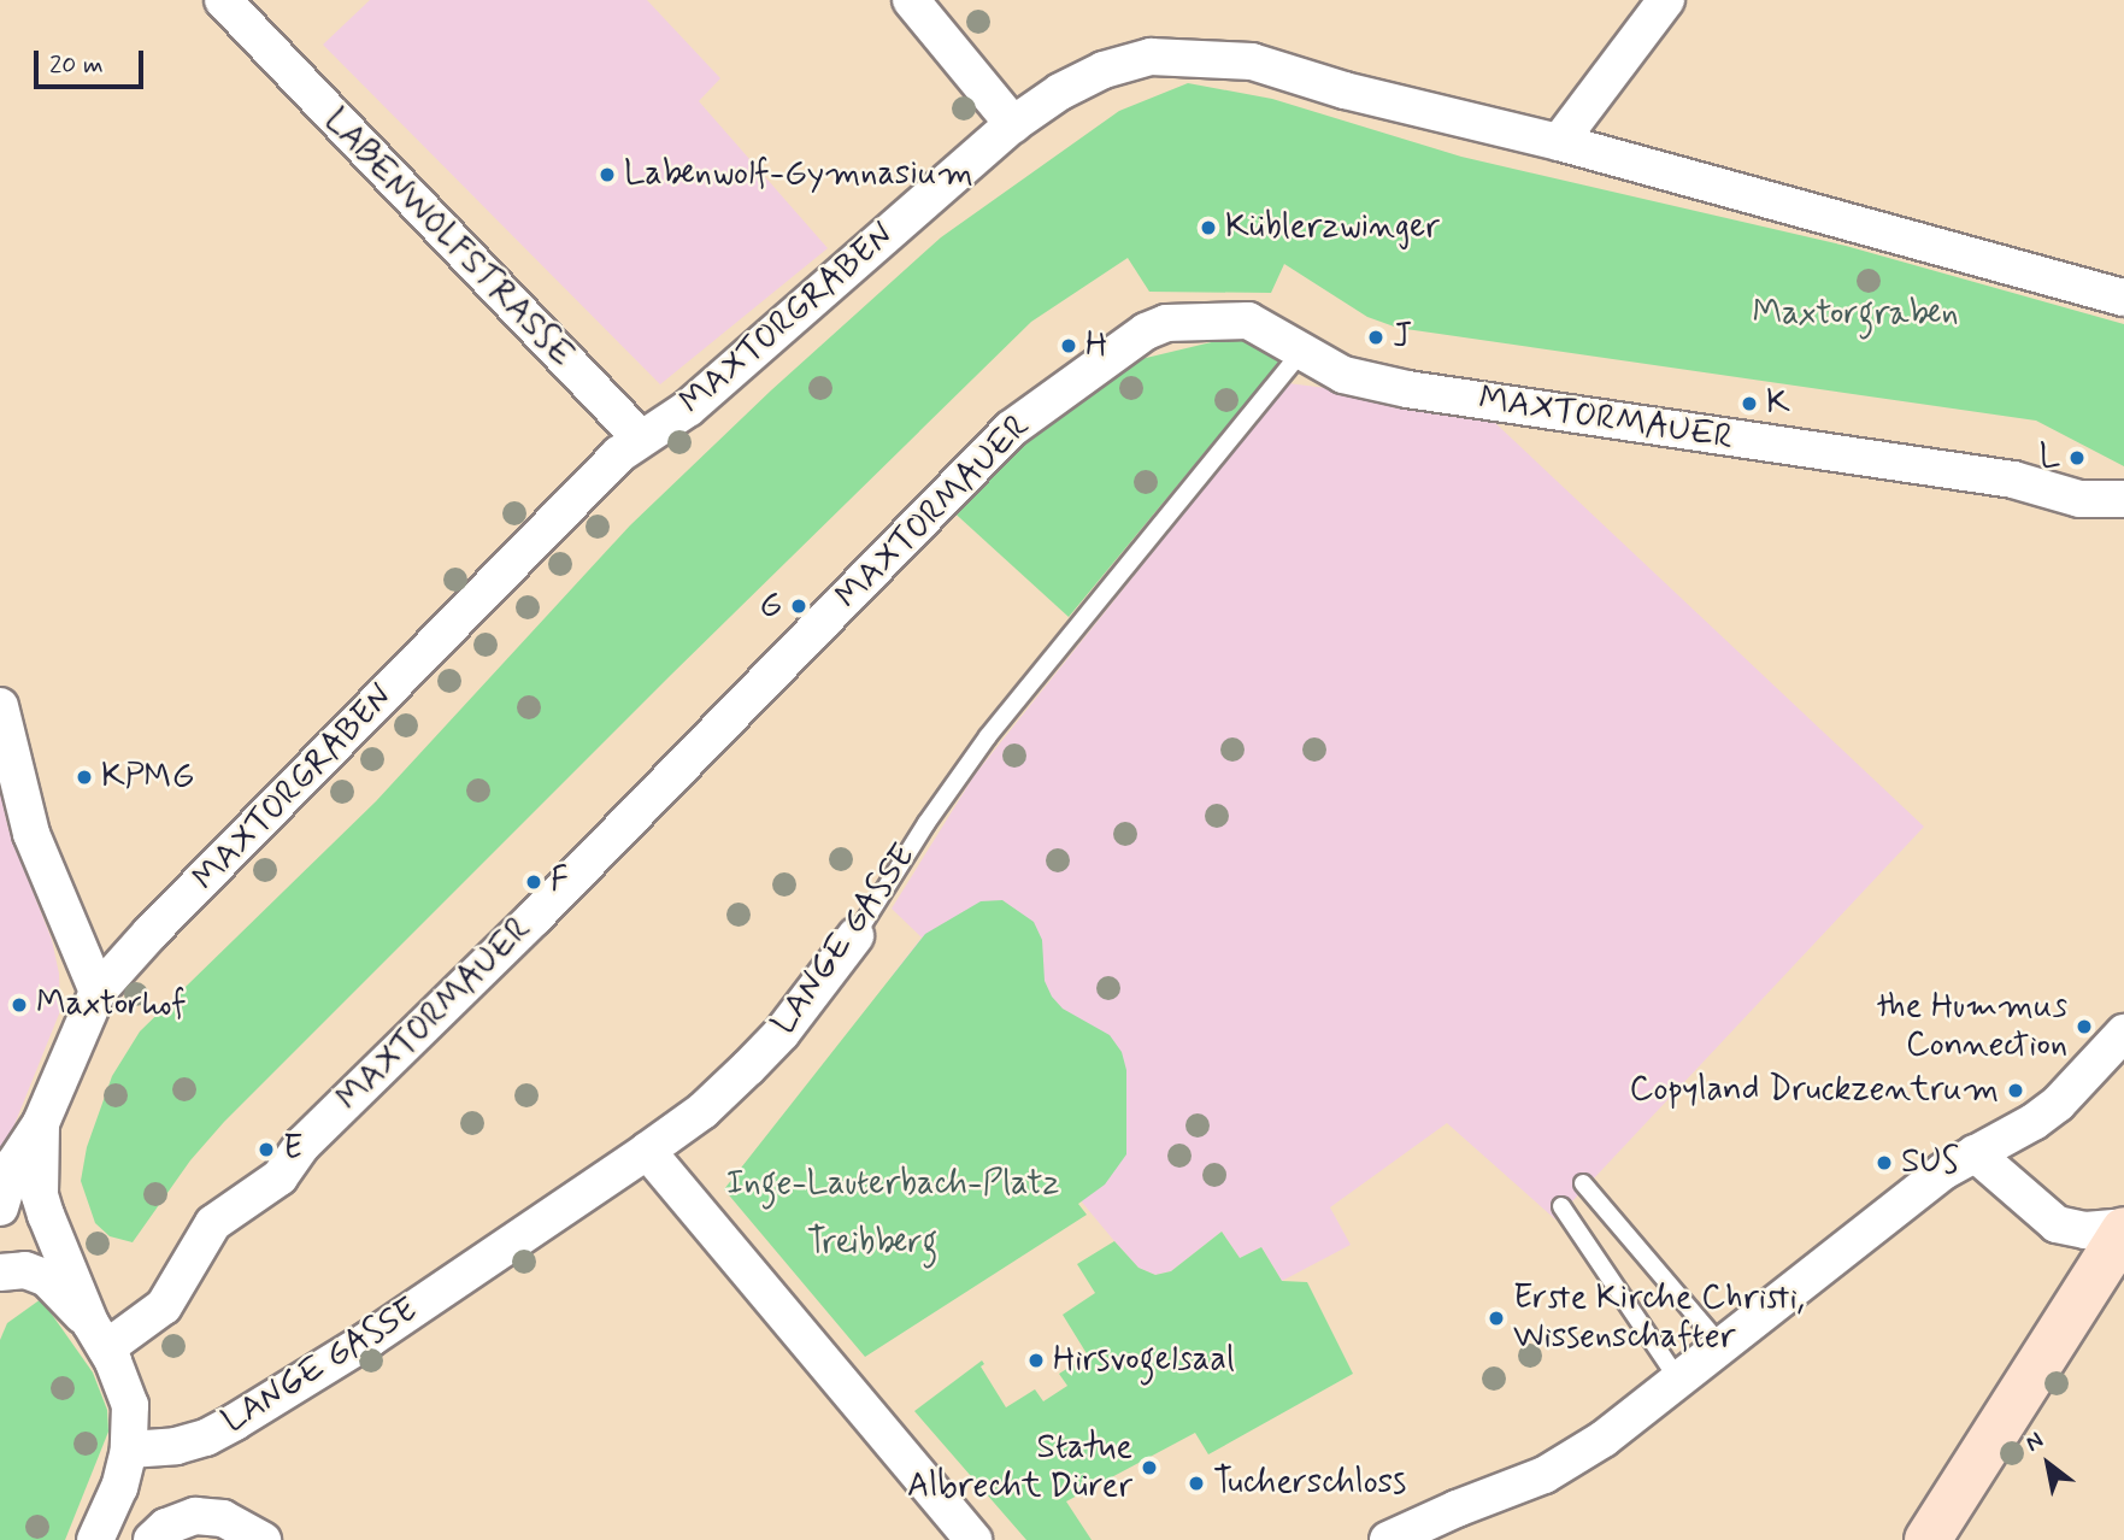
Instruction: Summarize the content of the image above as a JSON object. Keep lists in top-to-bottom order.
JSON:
{
  "streets": {
    "street": [
      "LABENWOLFSTRASSE",
      "MAXTORGRABEN",
      "MAXTORMAUER",
      "LANGE GASSE"
    ]
  },
  "crossings": [
    ["LABENWOLFSTRASSE", "MAXTORGRABEN"],
    ["MAXTORMAUER", "LANGE GASSE"]
  ],
  "parks": ["Maxtorgraben", "Inge-Lauterbach-Platz", "Treibberg"],
  "places": [
    "Labenwolf-Gymnasium",
    "Küblerzwinger",
    "J",
    "H",
    "K",
    "L",
    "G",
    "KPMG",
    "F",
    "Maxtorhof",
    "the Hummus Connection",
    "Copyland Druckzentrum",
    "E",
    "SUS",
    "Erste Kirche Christi, Wissenschafter",
    "Hirsvogelsaal",
    "Statue Albrecht Dürer",
    "Tucherschloss"
  ],
  "scale_bar": "20 m",
  "north": "top left"
}
